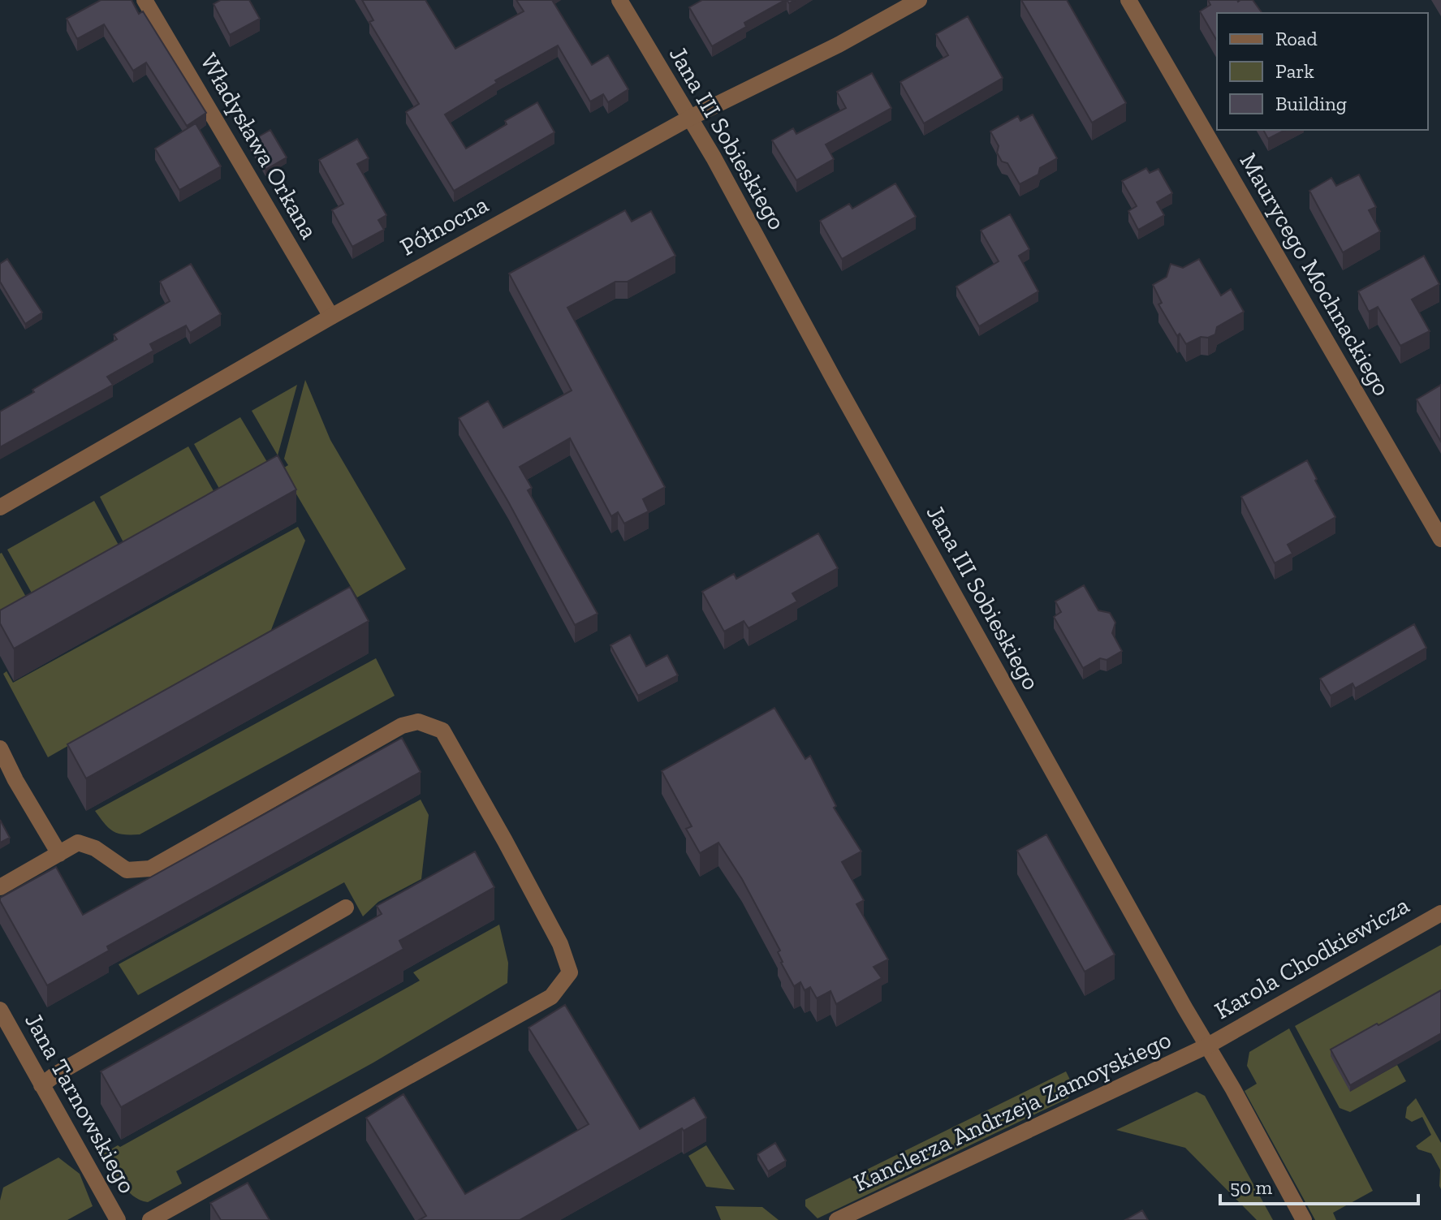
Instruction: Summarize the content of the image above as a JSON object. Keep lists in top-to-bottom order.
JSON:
{
  "streets": {
    "street": [
      "Jana III Sobieskiego",
      "Władysława Orkana",
      "Północna",
      "Maurycego Mochnackiego",
      "Karola Chodkiewicza",
      "Jana Tarnowskiego",
      "Kanclerza Andrzeja Zamoyskiego"
    ]
  },
  "crossings": [
    ["Jana III Sobieskiego", "Północna"],
    ["Jana III Sobieskiego", "Karola Chodkiewicza"],
    ["Jana III Sobieskiego", "Kanclerza Andrzeja Zamoyskiego"],
    ["Władysława Orkana", "Północna"],
    ["Karola Chodkiewicza", "Kanclerza Andrzeja Zamoyskiego"]
  ],
  "legend": ["Road", "Park", "Building"],
  "scale_bar": "50 m"
}
